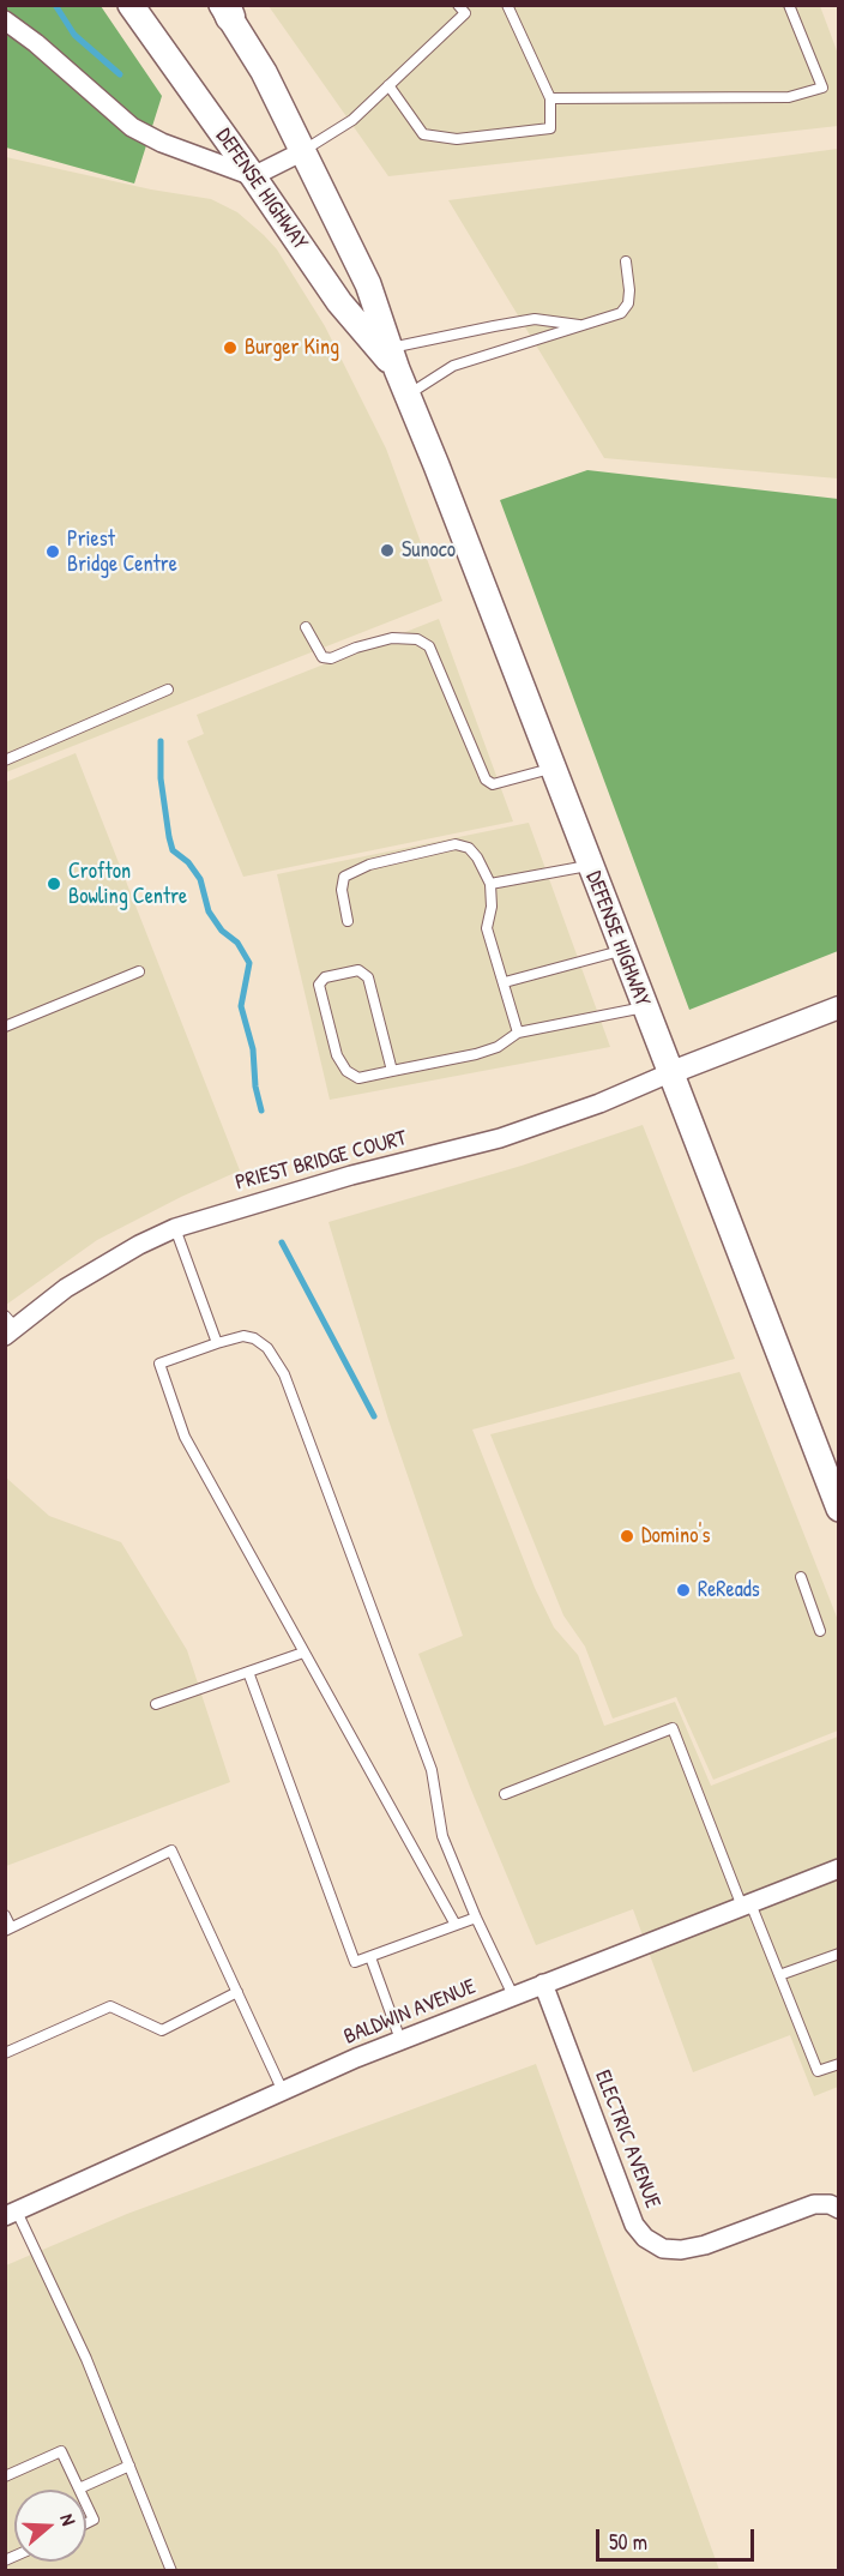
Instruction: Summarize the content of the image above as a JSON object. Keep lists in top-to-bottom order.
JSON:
{
  "streets": {
    "main road": ["DEFENSE HIGHWAY"],
    "street": ["PRIEST BRIDGE COURT", "BALDWIN AVENUE", "ELECTRIC AVENUE"]
  },
  "crossings": [
    ["DEFENSE HIGHWAY", "PRIEST BRIDGE COURT"],
    ["BALDWIN AVENUE", "ELECTRIC AVENUE"]
  ],
  "places": [
    "Burger King",
    "Sunoco",
    "Priest Bridge Centre",
    "Crofton Bowling Centre",
    "Domino's",
    "ReReads"
  ],
  "scale_bar": "50 m",
  "north": "right"
}
